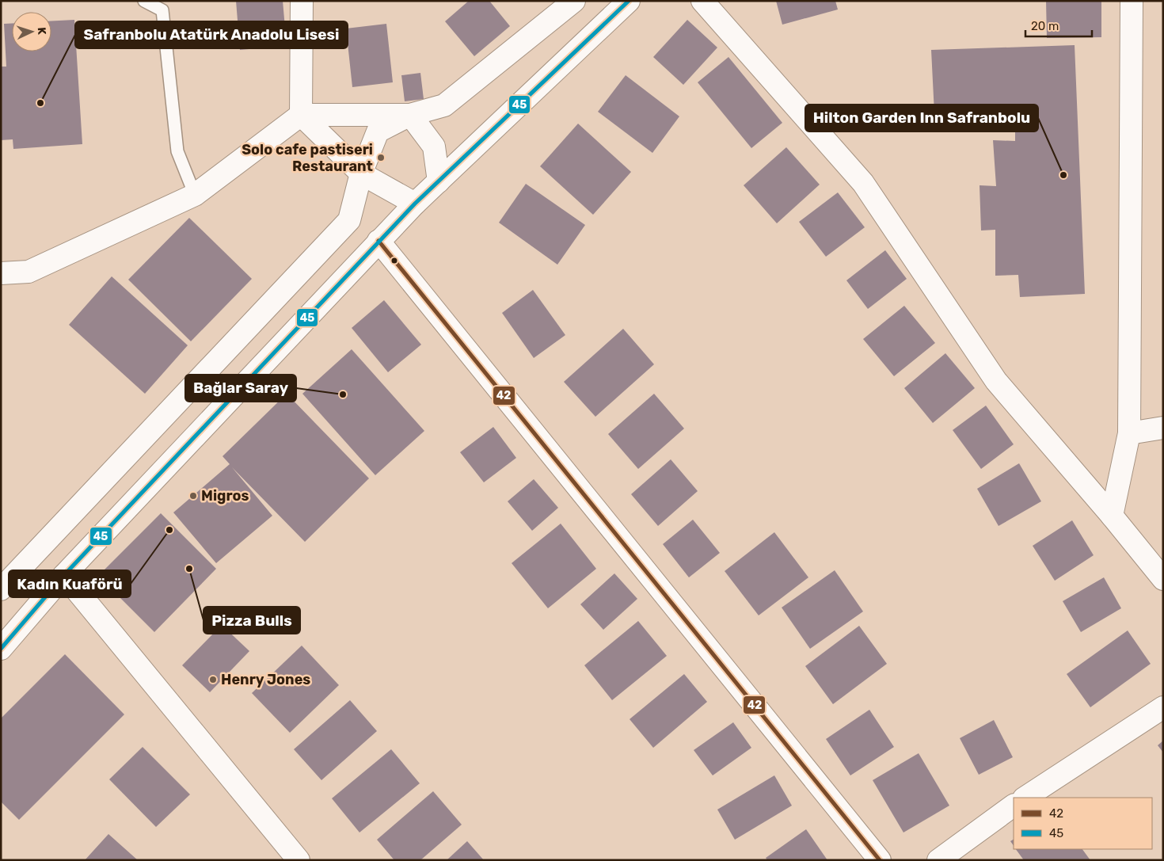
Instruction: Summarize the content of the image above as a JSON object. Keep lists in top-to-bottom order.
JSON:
{
  "places": [
    "Safranbolu Atatürk Anadolu Lisesi",
    "Solo cafe pastiseri Restaurant",
    "Hilton Garden Inn Safranbolu",
    "Bağlar Saray",
    "Migros",
    "Kadın Kuaförü",
    "Pizza Bulls",
    "Henry Jones"
  ],
  "lines": ["transit line 45", "transit line 42"],
  "legend": ["42", "45"],
  "scale_bar": "20 m",
  "north": "right"
}
